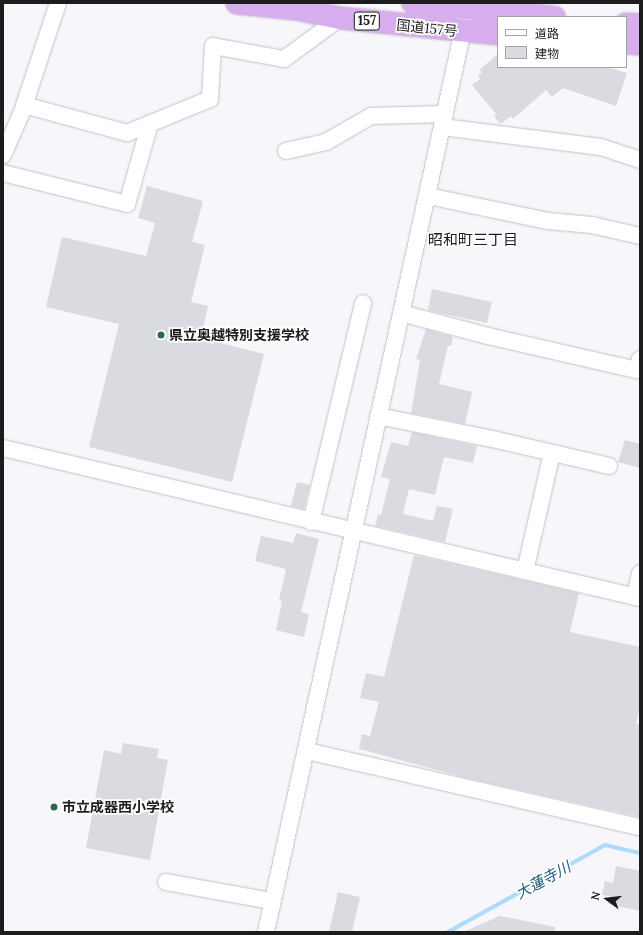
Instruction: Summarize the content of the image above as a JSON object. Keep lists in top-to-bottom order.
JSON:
{
  "streets": {
    "highway": ["157", "国道157号"]
  },
  "districts": ["昭和町三丁目"],
  "water": ["大蓮寺川"],
  "places": ["県立奥越特別支援学校", "市立成器西小学校"],
  "legend": ["道路", "建物"],
  "north": "left"
}
